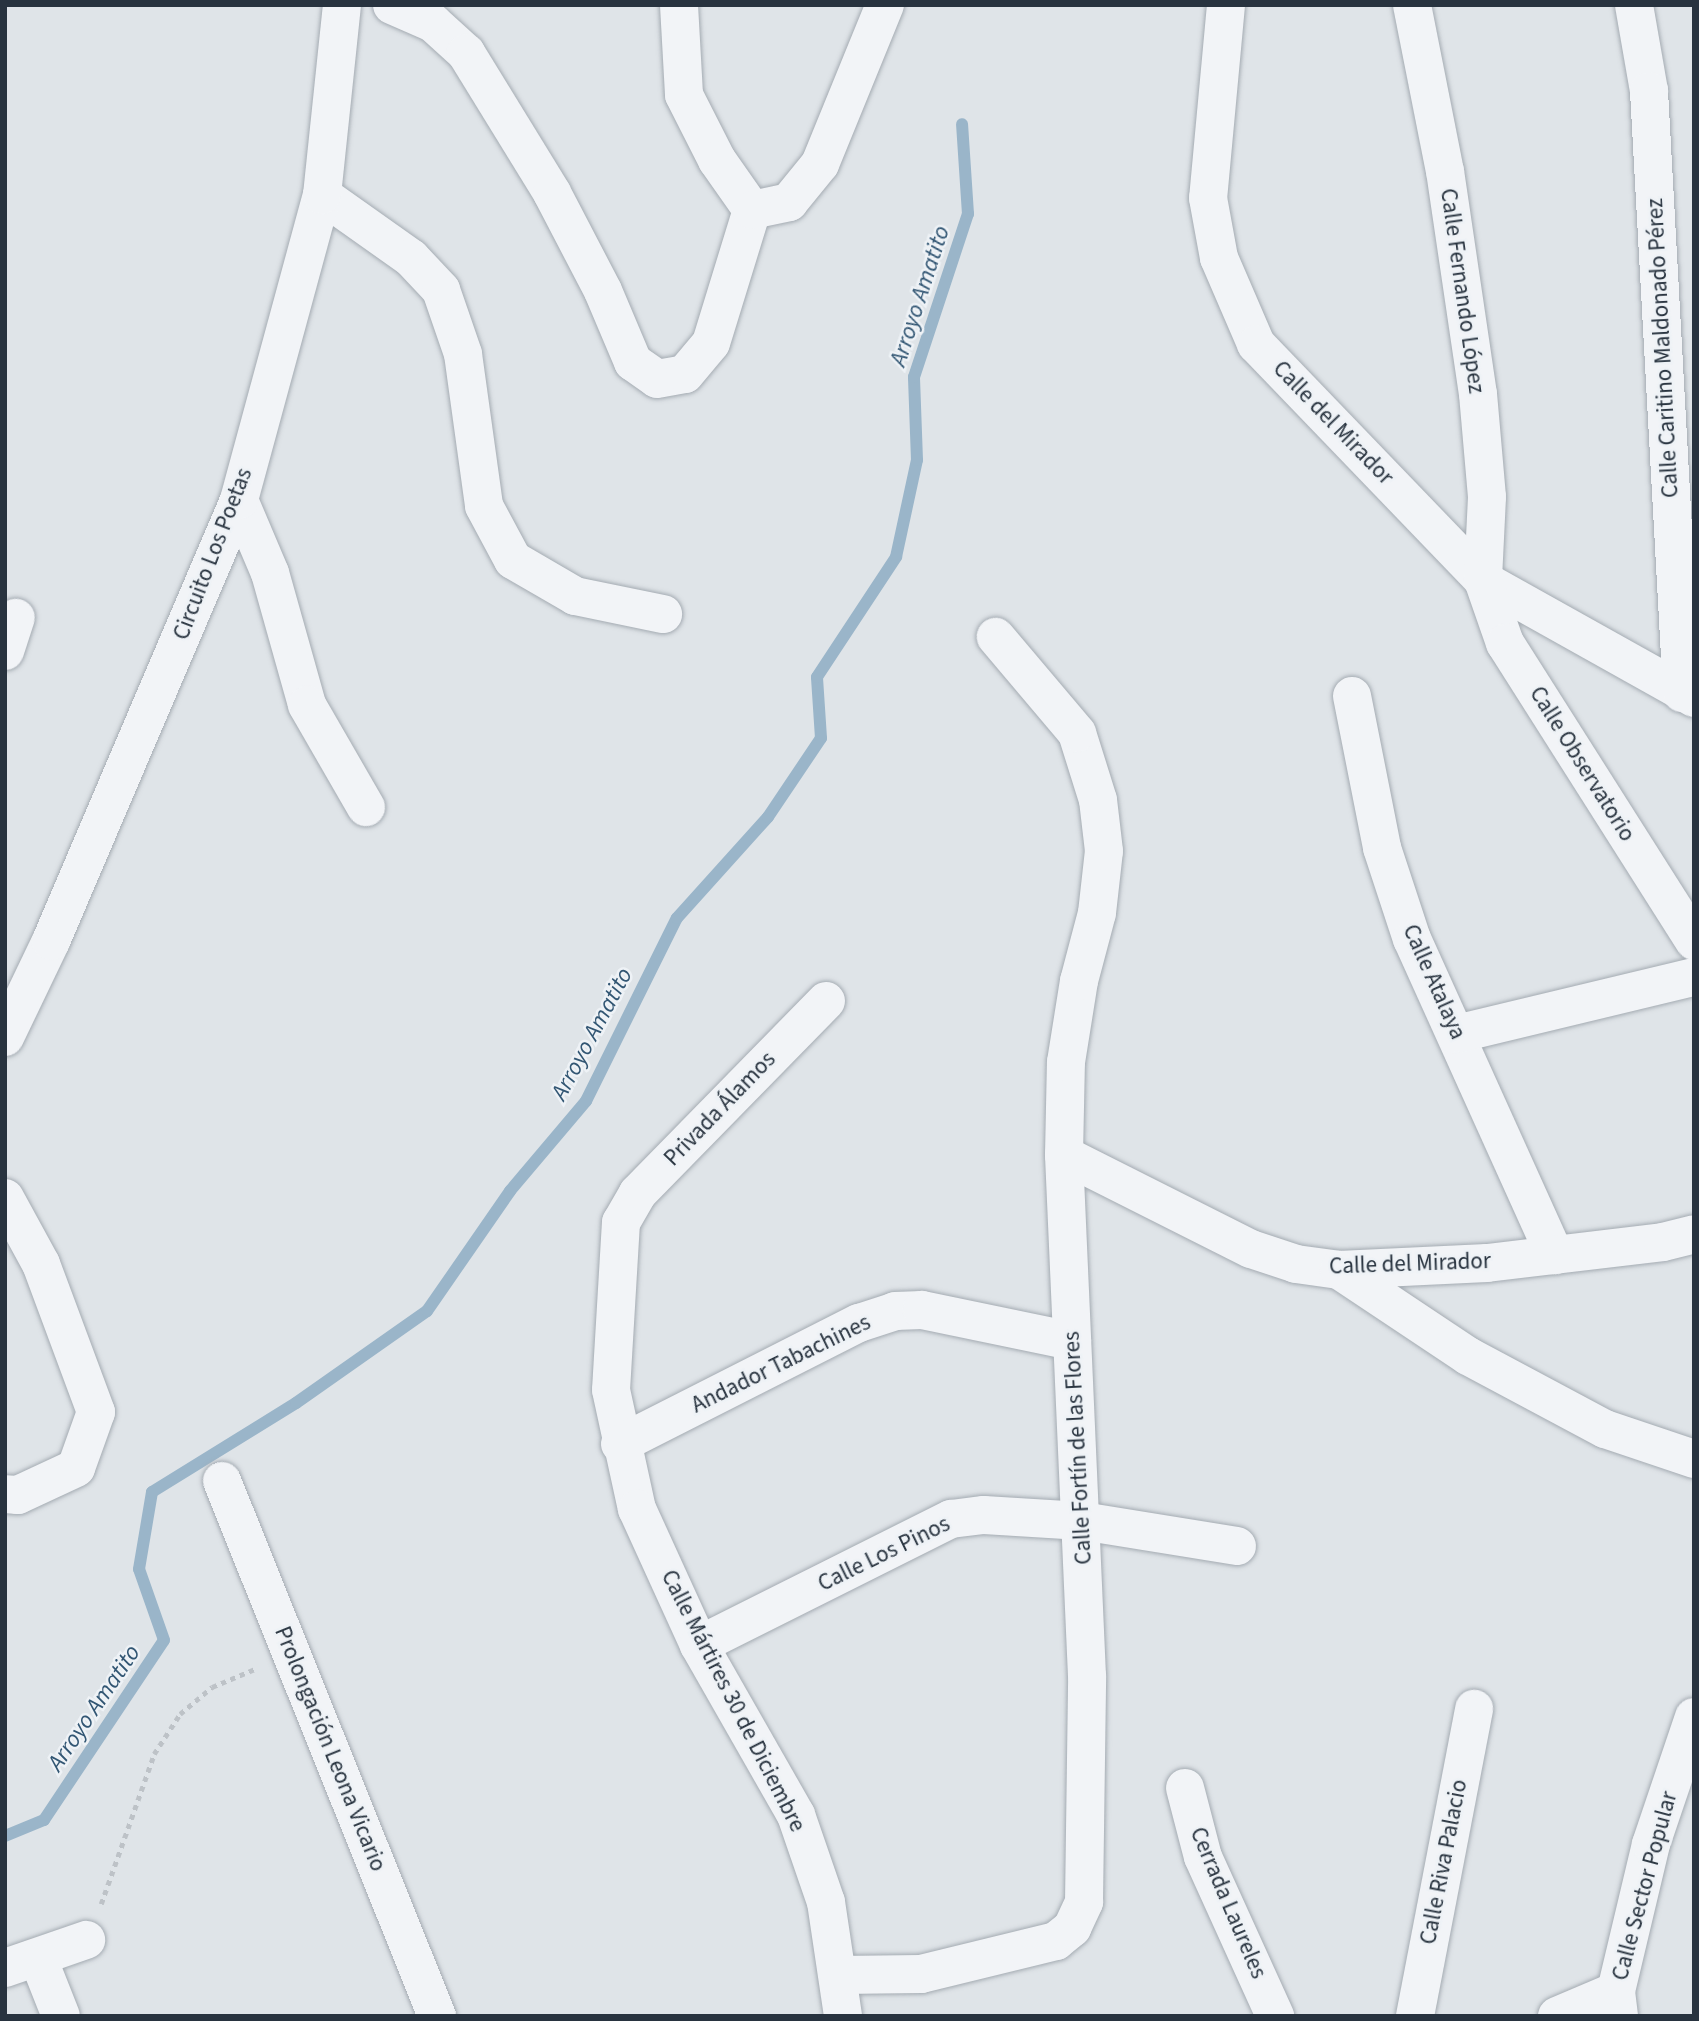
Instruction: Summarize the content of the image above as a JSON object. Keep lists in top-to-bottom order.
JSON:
{
  "streets": {
    "street": [
      "Calle Fernando López",
      "Calle Caritino Maldonado Pérez",
      "Calle del Mirador",
      "Circuito Los Poetas",
      "Calle Observatorio",
      "Calle Atalaya",
      "Privada Álamos",
      "Andador Tabachines",
      "Calle Fortín de las Flores",
      "Calle Los Pinos",
      "Calle Mártires 30 de Diciembre",
      "Prolongación Leona Vicario",
      "Calle Riva Palacio",
      "Calle Sector Popular",
      "Cerrada Laureles"
    ]
  },
  "crossings": [
    ["Calle Fernando López", "Calle del Mirador"],
    ["Calle Fernando López", "Calle Observatorio"],
    ["Calle Caritino Maldonado Pérez", "Calle del Mirador"],
    ["Calle del Mirador", "Calle Observatorio"],
    ["Calle del Mirador", "Calle Atalaya"],
    ["Calle del Mirador", "Calle Fortín de las Flores"],
    ["Privada Álamos", "Calle Mártires 30 de Diciembre"],
    ["Andador Tabachines", "Calle Fortín de las Flores"],
    ["Andador Tabachines", "Calle Mártires 30 de Diciembre"],
    ["Calle Fortín de las Flores", "Calle Los Pinos"],
    ["Calle Fortín de las Flores", "Calle Mártires 30 de Diciembre"],
    ["Calle Los Pinos", "Calle Mártires 30 de Diciembre"]
  ],
  "water": ["Arroyo Amatito"]
}
